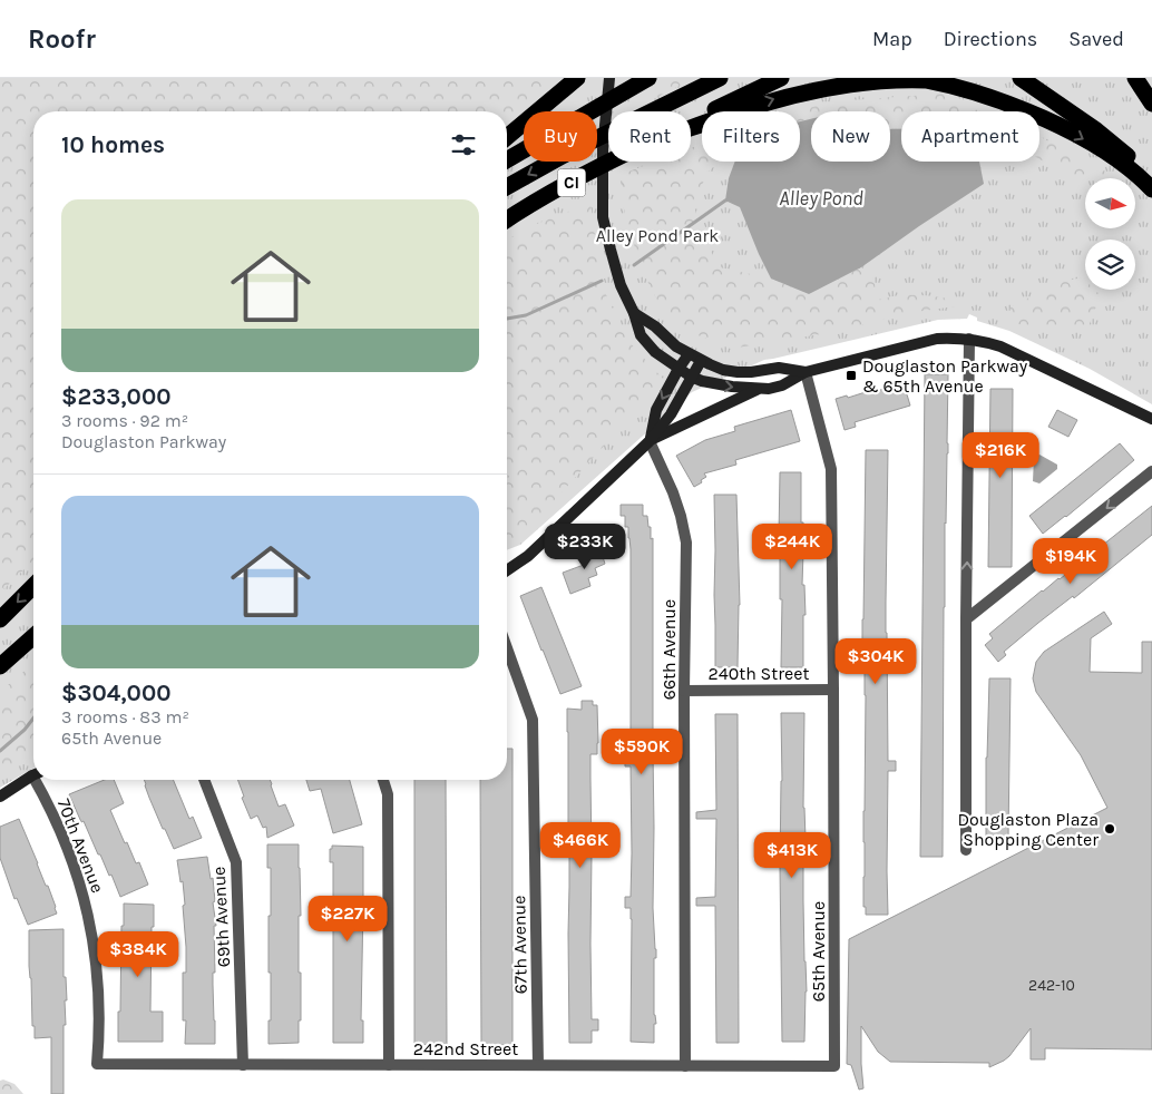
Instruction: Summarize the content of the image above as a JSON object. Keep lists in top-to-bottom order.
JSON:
{
  "streets": {
    "highway": ["CI"],
    "street": [
      "66th Avenue",
      "240th Street",
      "70th Avenue",
      "69th Avenue",
      "67th Avenue",
      "65th Avenue",
      "242nd Street"
    ]
  },
  "crossings": [
    ["66th Avenue", "240th Street"],
    ["66th Avenue", "242nd Street"],
    ["240th Street", "65th Avenue"],
    ["70th Avenue", "242nd Street"],
    ["69th Avenue", "242nd Street"],
    ["67th Avenue", "242nd Street"],
    ["65th Avenue", "242nd Street"]
  ],
  "water": ["Alley Pond"],
  "parks": ["Alley Pond Park"],
  "places": {
    "transit": ["Douglaston Parkway & 65th Avenue"],
    "other": ["Douglaston Plaza Shopping Center"]
  },
  "house_numbers": ["242-10"],
  "north": "right",
  "page": {
    "header": "Roofr",
    "nav": ["Map", "Directions", "Saved"],
    "chip": [
      "Buy",
      "Rent",
      "Filters",
      "New",
      "Apartment"
    ],
    "heading": "10 homes",
    "list": [
      {
        "name": "$233,000",
        "note": "3 rooms · 92 m² · Douglaston Parkway"
      },
      {
        "name": "$304,000",
        "note": "3 rooms · 83 m² · 65th Avenue"
      }
    ],
    "price": [
      "$216K",
      "$233K",
      "$244K",
      "$194K",
      "$304K",
      "$590K",
      "$466K",
      "$413K",
      "$227K",
      "$384K"
    ]
  }
}
